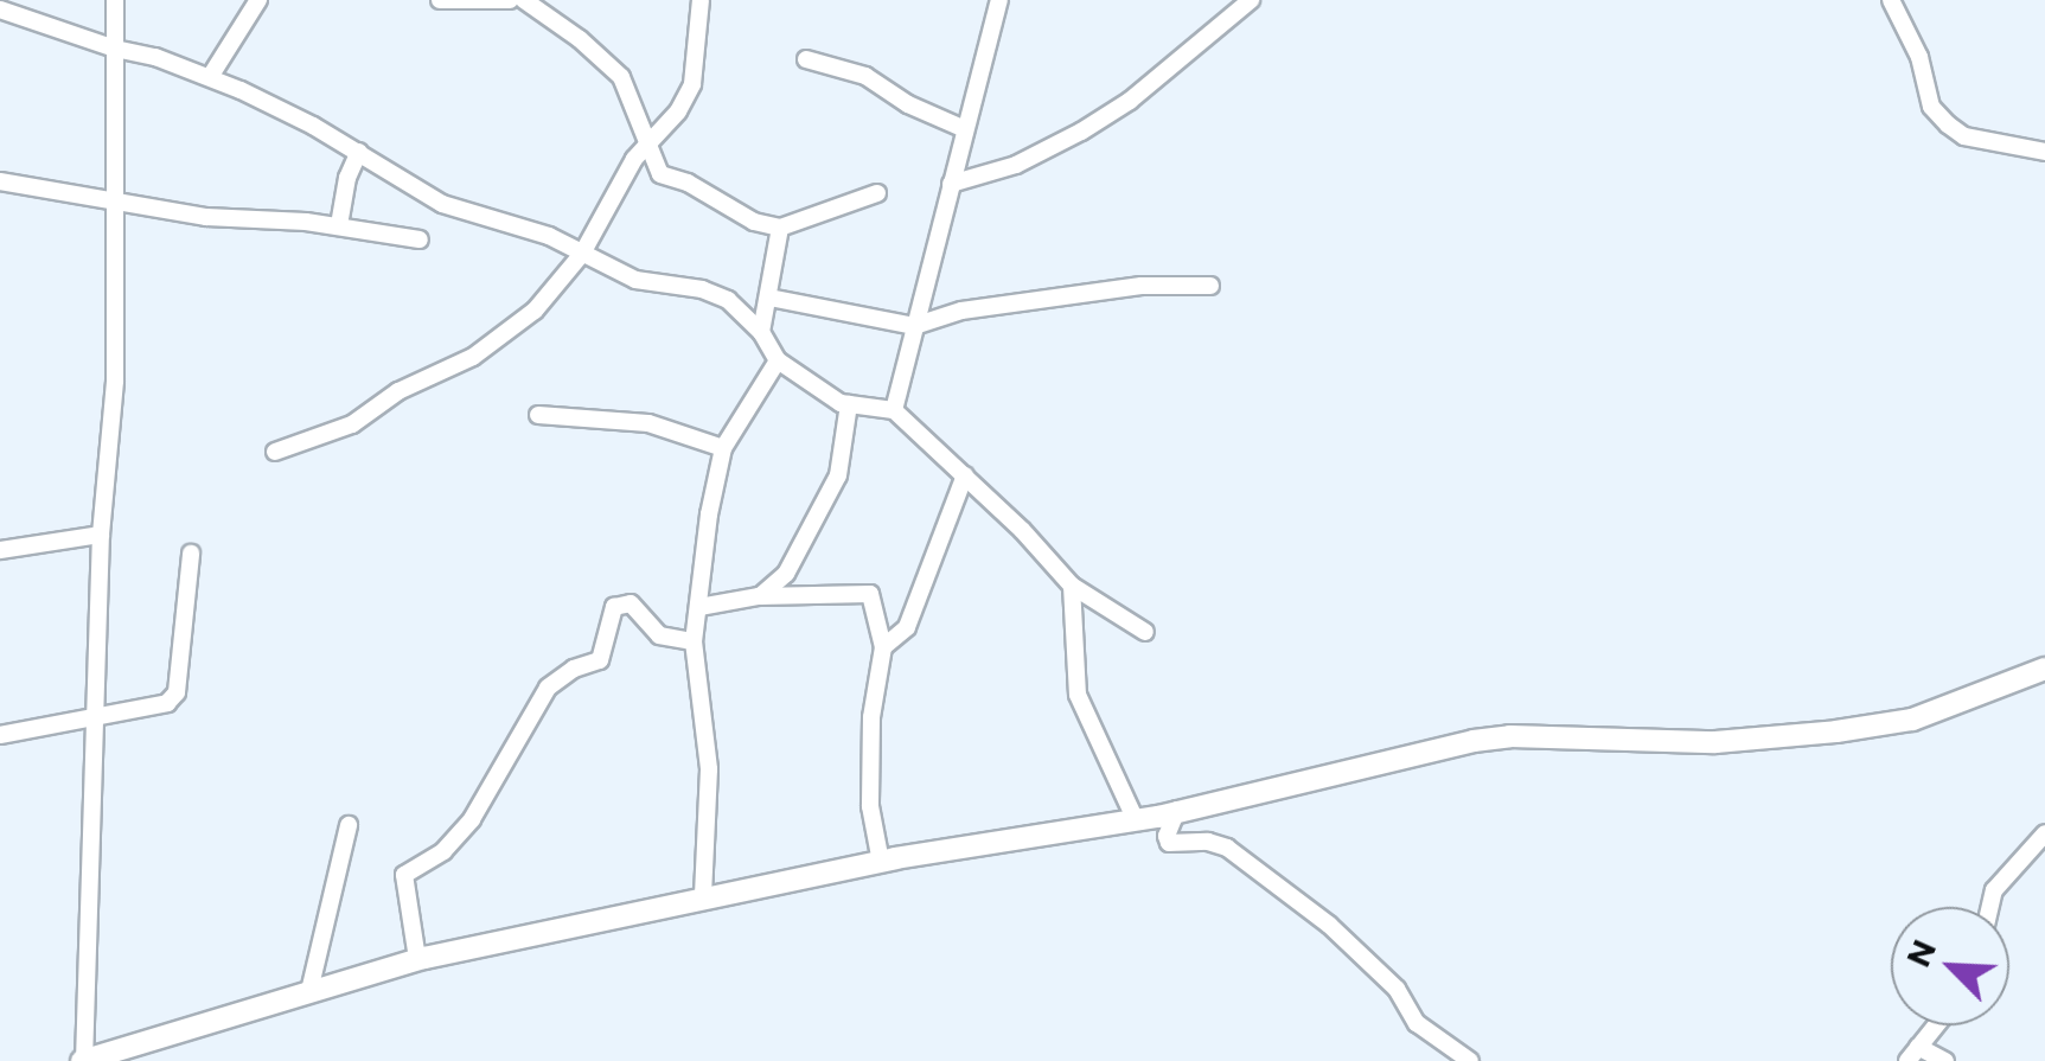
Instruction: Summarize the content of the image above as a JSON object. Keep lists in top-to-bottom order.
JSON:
{
  "north": "top left"
}
